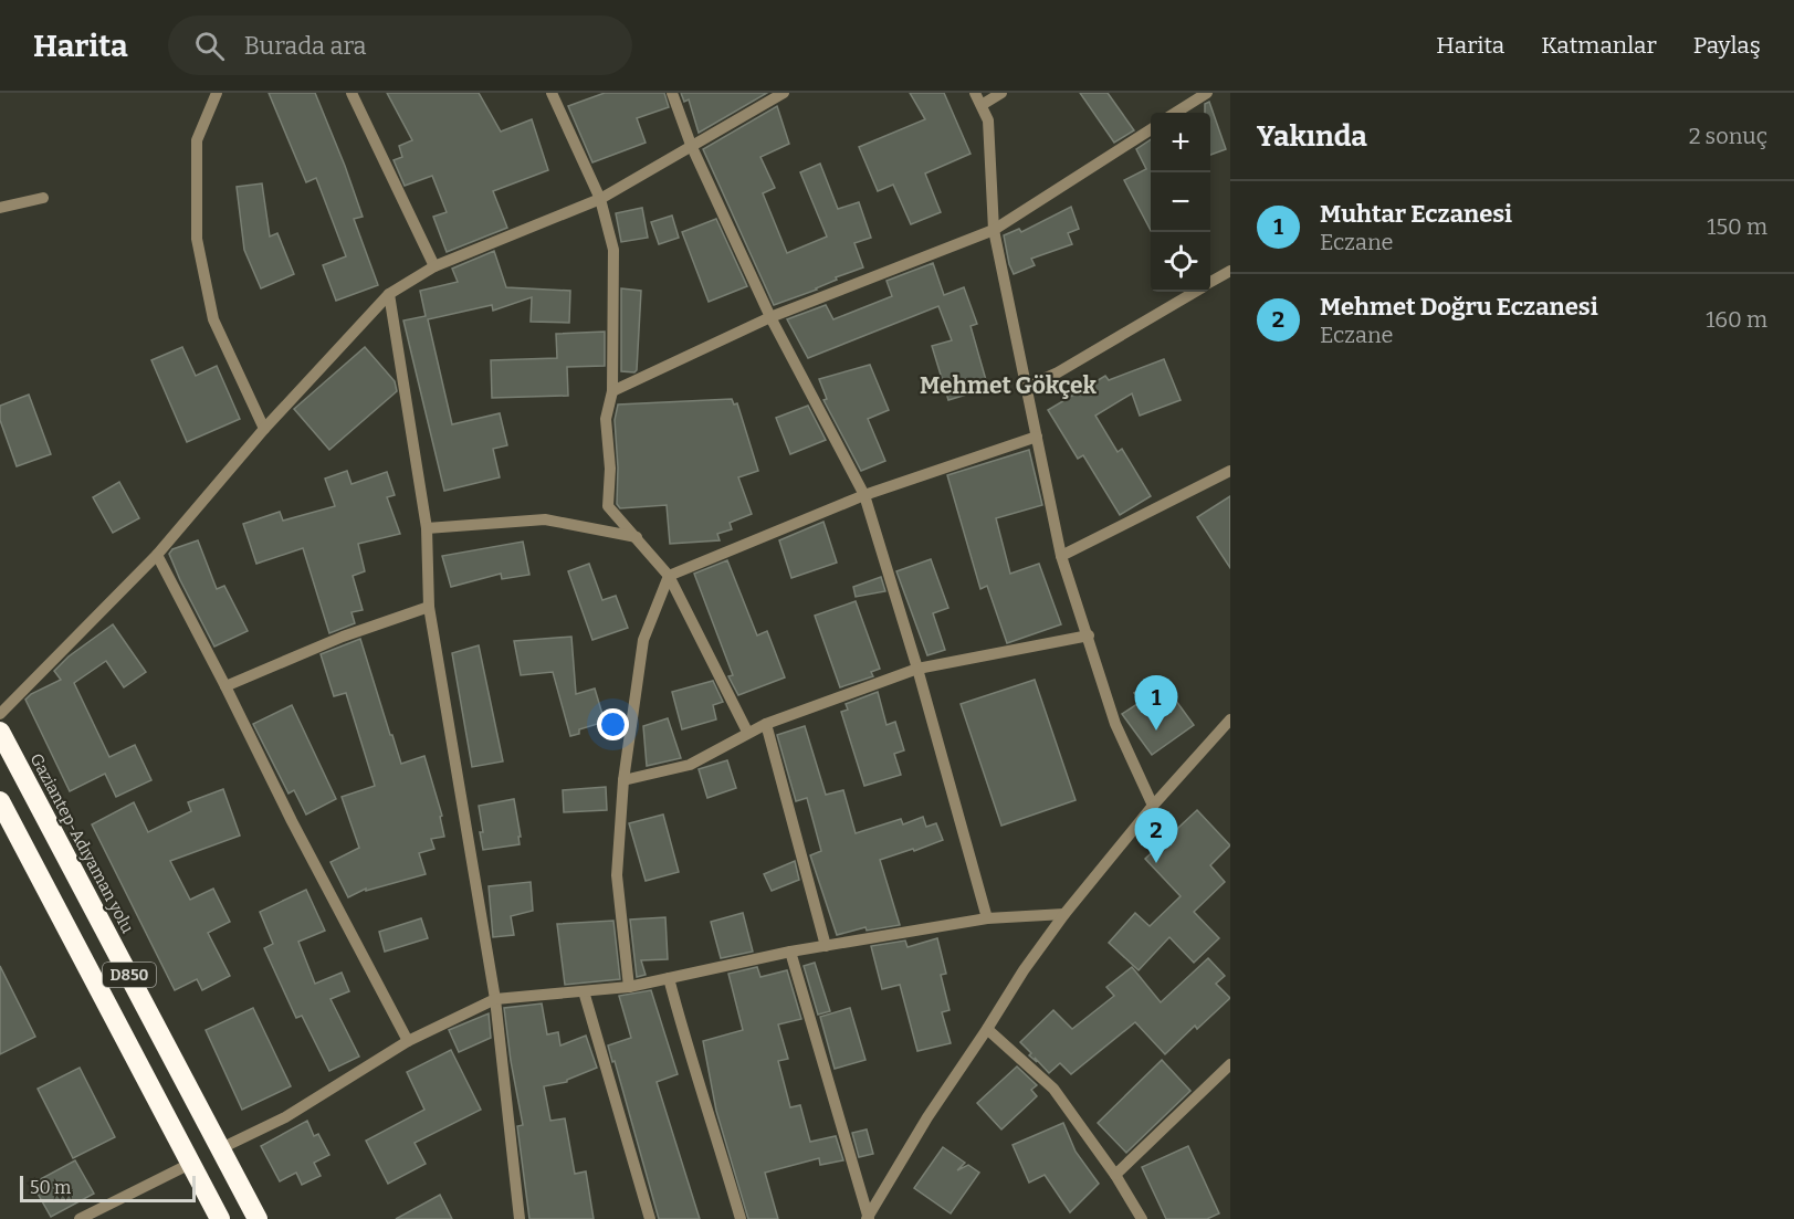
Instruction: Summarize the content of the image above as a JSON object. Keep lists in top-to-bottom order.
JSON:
{
  "streets": {
    "highway": ["Gaziantep-Adıyaman yolu", "D850"]
  },
  "districts": ["Mehmet Gökçek"],
  "scale_bar": "50 m",
  "page": {
    "header": "Harita",
    "search": "Burada ara",
    "nav": ["Harita", "Katmanlar", "Paylaş"],
    "heading": ["Yakında", "2 sonuç"],
    "map_buttons": ["+", "−"],
    "list": [
      {
        "mark": "1",
        "name": "Muhtar Eczanesi",
        "note": "Eczane",
        "value": "150 m"
      },
      {
        "mark": "2",
        "name": "Mehmet Doğru Eczanesi",
        "note": "Eczane",
        "value": "160 m"
      }
    ],
    "pins": ["1", "2"],
    "scale": "50 m"
  }
}
